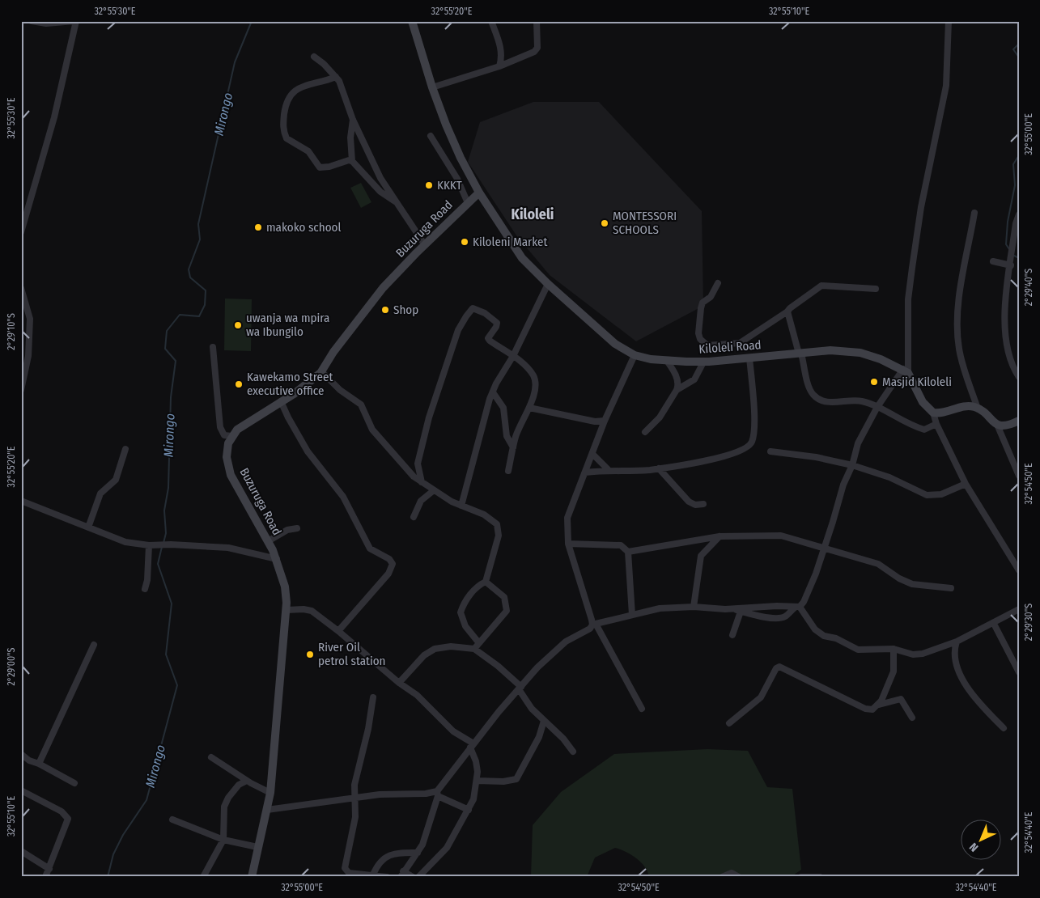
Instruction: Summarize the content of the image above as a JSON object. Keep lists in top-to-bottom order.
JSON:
{
  "streets": {
    "main road": ["Buzuruga Road", "Kiloleli Road"]
  },
  "crossings": [
    ["Buzuruga Road", "Kiloleli Road"]
  ],
  "districts": ["Kiloleli"],
  "water": ["Mirongo"],
  "places": [
    "KKKT",
    "MONTESSORI SCHOOLS",
    "makoko school",
    "Kiloleni Market",
    "Shop",
    "uwanja wa mpira wa Ibungilo",
    "Masjid Kiloleli",
    "Kawekamo Street executive office",
    "River Oil petrol station"
  ],
  "north": "bottom left",
  "coordinates": [
    "32°55'30\"E",
    "32°55'20\"E",
    "32°55'10\"E",
    "32°55'00\"E",
    "2°29'40\"S",
    "2°29'10\"S",
    "32°54'50\"E",
    "2°29'30\"S",
    "2°29'00\"S",
    "32°54'40\"E"
  ]
}
